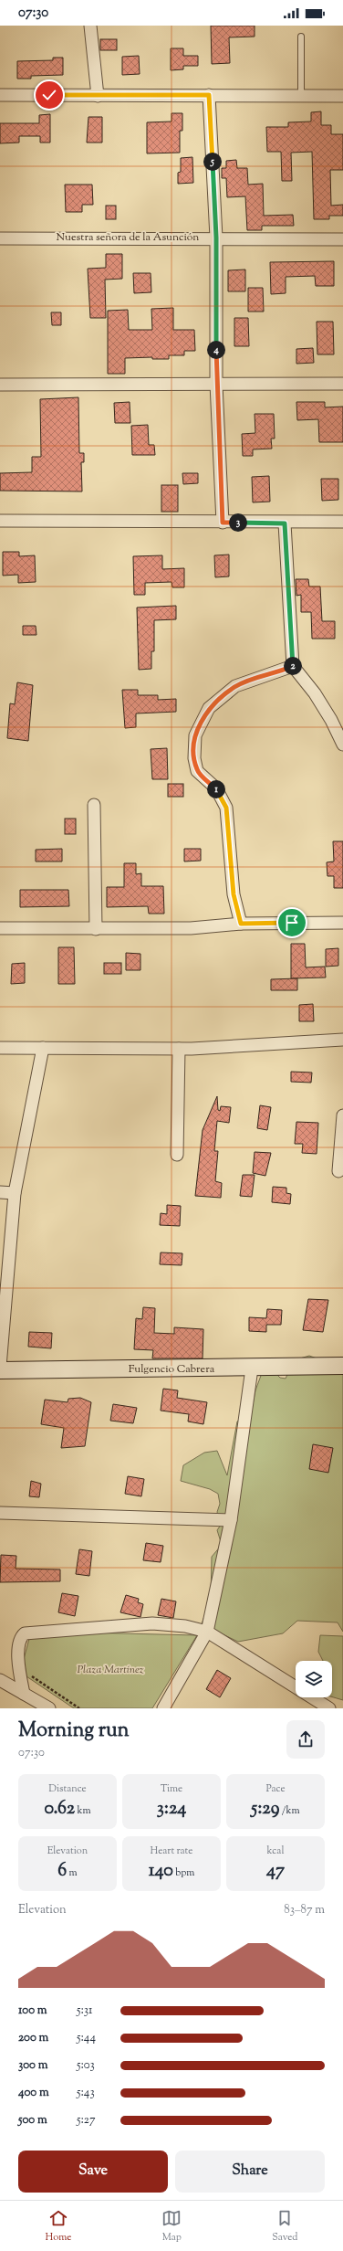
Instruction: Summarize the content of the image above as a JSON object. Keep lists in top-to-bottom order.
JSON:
{
  "streets": {
    "main road": ["Fulgencio Cabrera"],
    "street": ["Nuestra señora de la Asunción"]
  },
  "parks": ["Plaza Martínez"],
  "page": {
    "status": "07:30",
    "pins": [
      "5",
      "4",
      "3",
      "2",
      "1"
    ],
    "heading": ["Morning run", "07:30"],
    "stats": [
      ["Distance", "0.62 km"],
      ["Time", "3:24"],
      ["Pace", "5:29 /km"],
      ["Elevation", "6 m"],
      ["Heart rate", "140 bpm"],
      ["kcal", "47"]
    ],
    "chart": ["Elevation", "83–87 m"],
    "list": [
      {
        "name": "100 m",
        "note": "5:31"
      },
      {
        "name": "200 m",
        "note": "5:44"
      },
      {
        "name": "300 m",
        "note": "5:03"
      },
      {
        "name": "400 m",
        "note": "5:43"
      },
      {
        "name": "500 m",
        "note": "5:27"
      }
    ],
    "buttons": ["Save", "Share"],
    "tabs": ["Home", "Map", "Saved"]
  }
}
